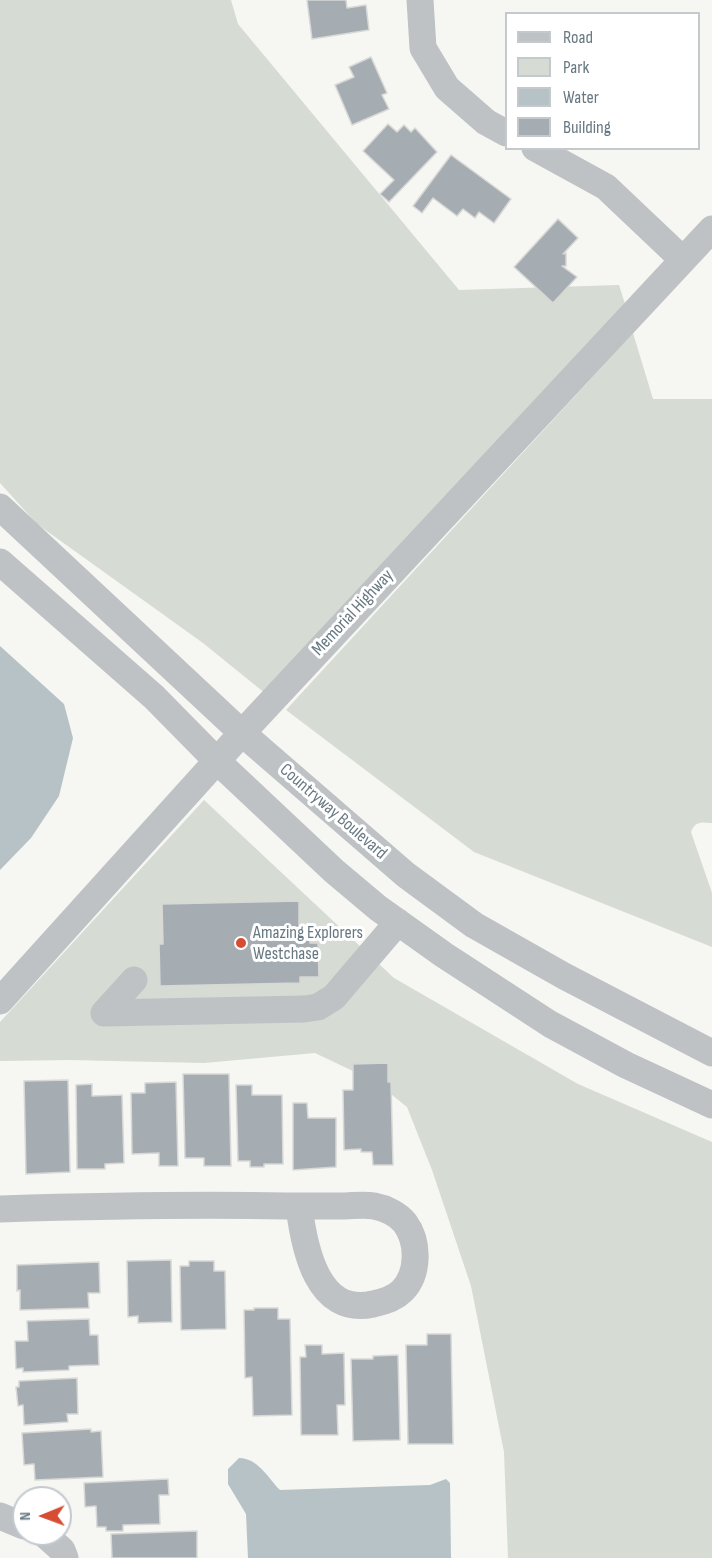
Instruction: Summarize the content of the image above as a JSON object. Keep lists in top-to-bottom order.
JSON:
{
  "streets": {
    "street": ["Memorial Highway", "Countryway Boulevard"]
  },
  "crossings": [
    ["Memorial Highway", "Countryway Boulevard"]
  ],
  "places": ["Amazing Explorers Westchase"],
  "legend": [
    "Road",
    "Park",
    "Water",
    "Building"
  ],
  "north": "left"
}
